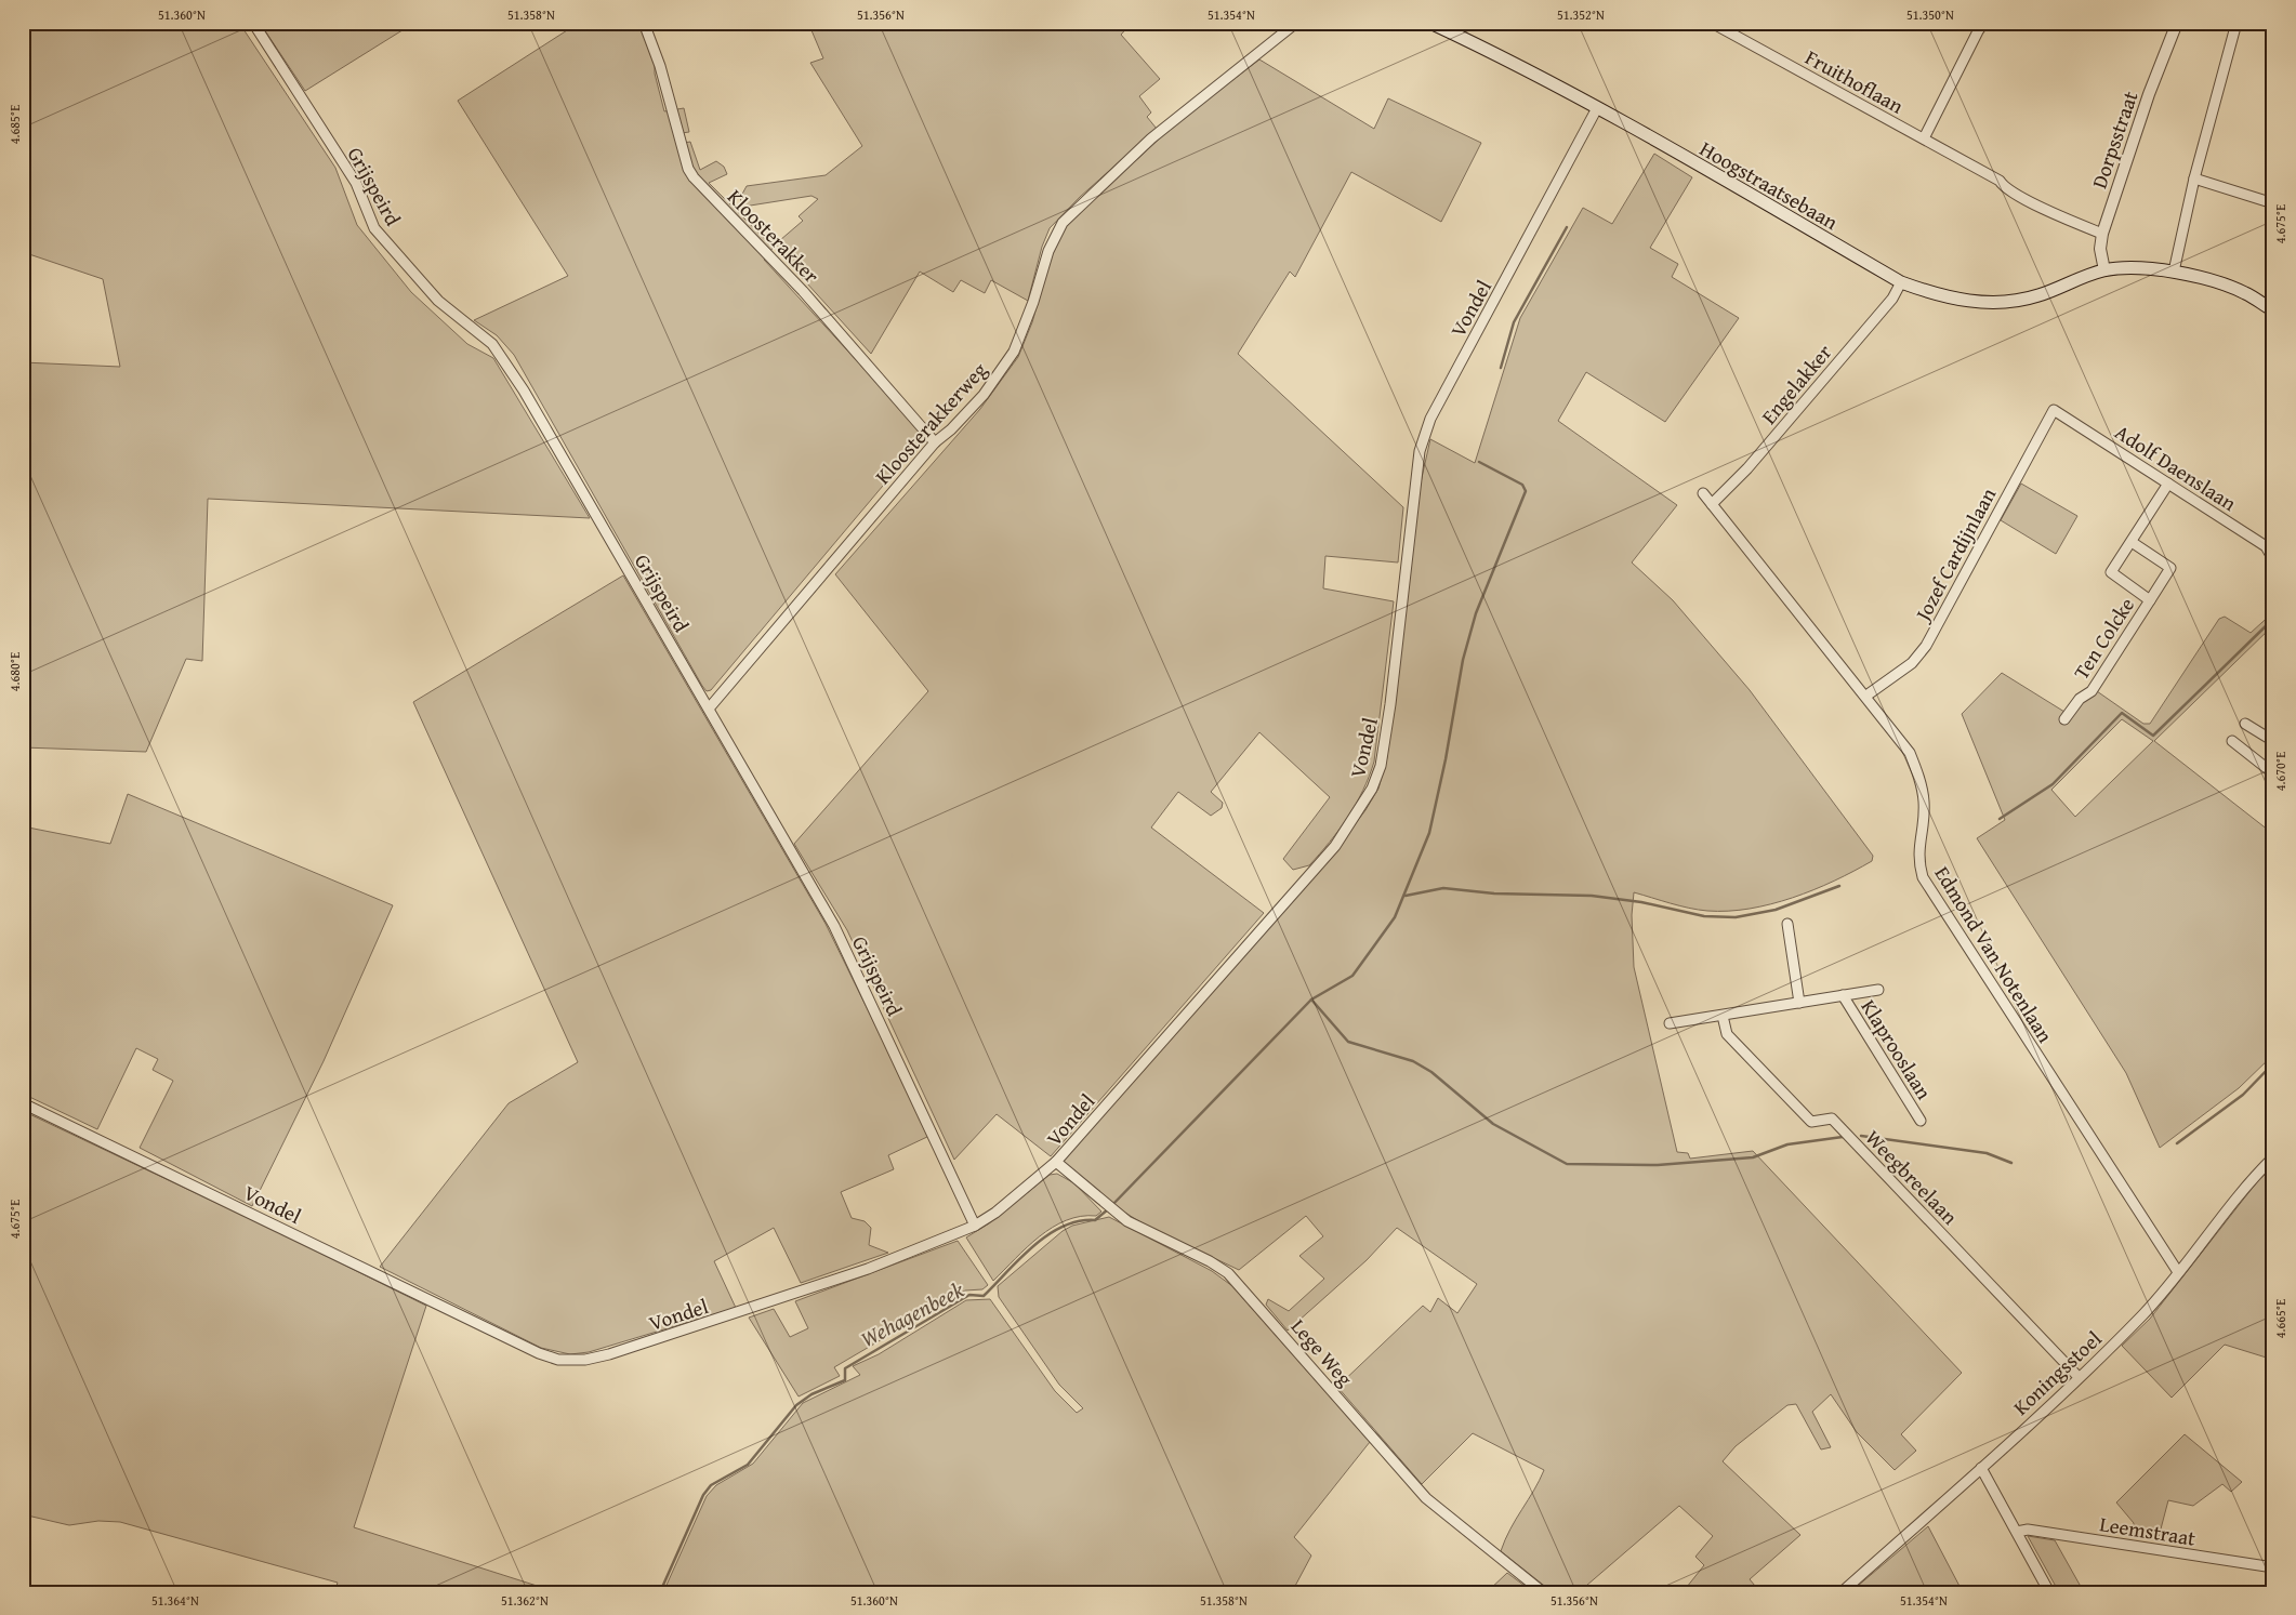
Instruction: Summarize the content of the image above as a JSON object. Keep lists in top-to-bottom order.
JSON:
{
  "streets": {
    "main road": ["Hoogstraatsebaan"],
    "street": [
      "Fruithoflaan",
      "Dorpsstraat",
      "Grijspeird",
      "Kloosterakker",
      "Vondel",
      "Engelakker",
      "Kloosterakkerweg",
      "Adolf Daenslaan",
      "Jozef Cardijnlaan",
      "Ten Colcke",
      "Edmond Van Notenlaan",
      "Klaprooslaan",
      "Weegbreelaan",
      "Lege Weg",
      "Koningsstoel",
      "Leemstraat"
    ]
  },
  "crossings": [
    ["Fruithoflaan", "Dorpsstraat"],
    ["Dorpsstraat", "Hoogstraatsebaan"],
    ["Hoogstraatsebaan", "Vondel"],
    ["Hoogstraatsebaan", "Engelakker"],
    ["Grijspeird", "Vondel"],
    ["Grijspeird", "Kloosterakkerweg"],
    ["Kloosterakker", "Kloosterakkerweg"],
    ["Vondel", "Lege Weg"],
    ["Engelakker", "Edmond Van Notenlaan"],
    ["Adolf Daenslaan", "Jozef Cardijnlaan"],
    ["Adolf Daenslaan", "Ten Colcke"],
    ["Jozef Cardijnlaan", "Edmond Van Notenlaan"],
    ["Edmond Van Notenlaan", "Koningsstoel"],
    ["Klaprooslaan", "Weegbreelaan"],
    ["Weegbreelaan", "Koningsstoel"]
  ],
  "water": ["Wehagenbeek"],
  "coordinates": [
    "51.360°N",
    "51.358°N",
    "51.356°N",
    "51.354°N",
    "51.352°N",
    "51.350°N",
    "4.685°E",
    "4.675°E",
    "4.680°E",
    "4.670°E",
    "4.665°E",
    "51.364°N",
    "51.362°N"
  ]
}
